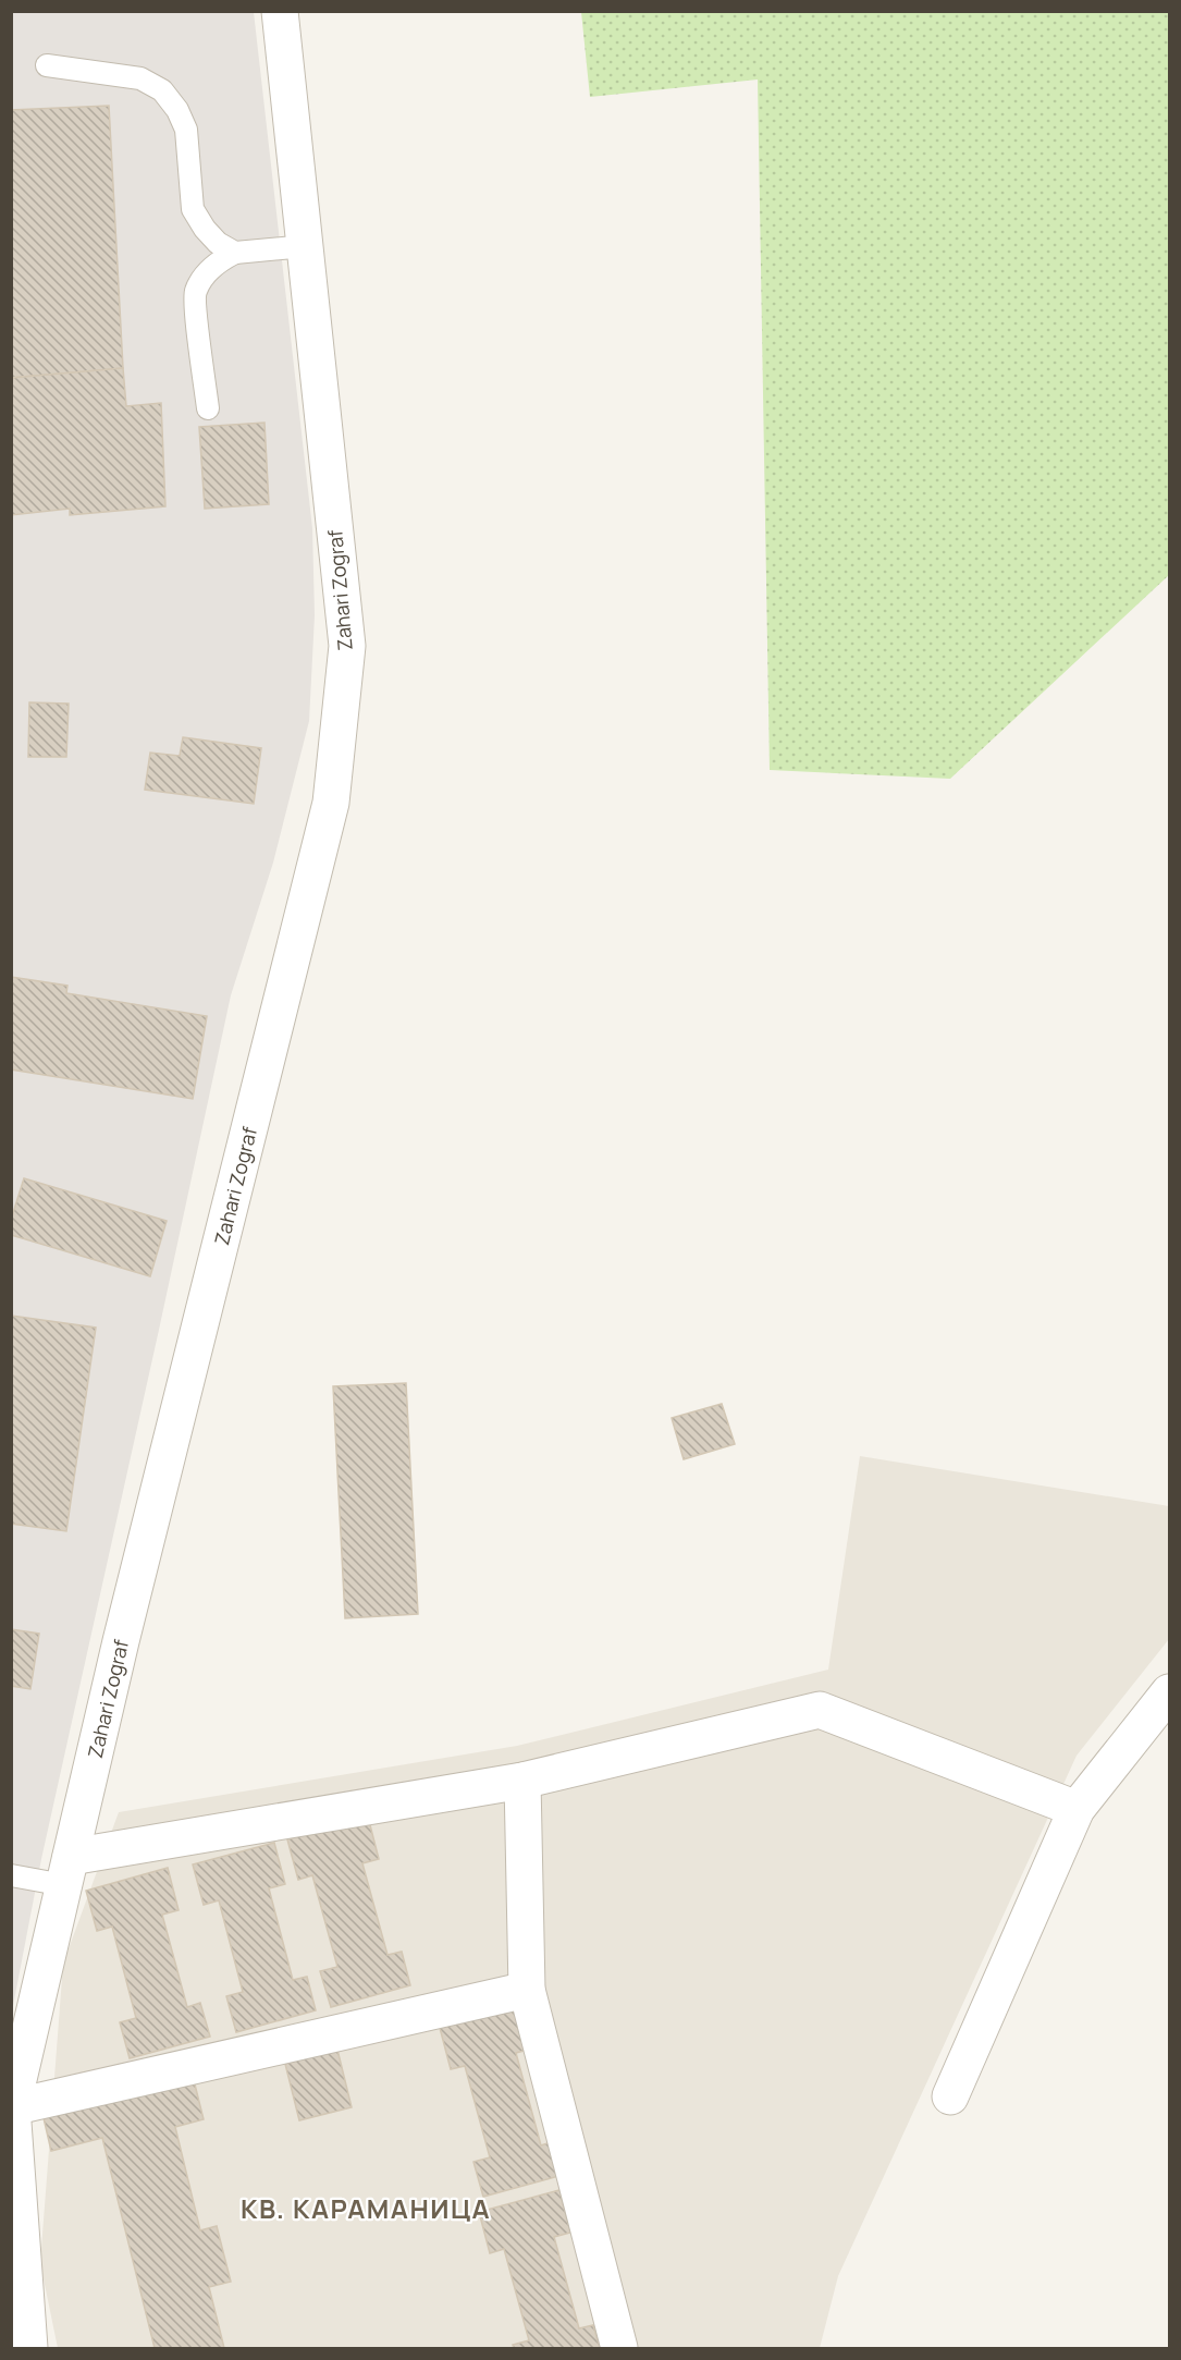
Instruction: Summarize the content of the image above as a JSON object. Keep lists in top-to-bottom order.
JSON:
{
  "streets": {
    "street": ["Zahari Zograf"]
  },
  "districts": ["КВ. КАРАМАНИЦА"]
}
